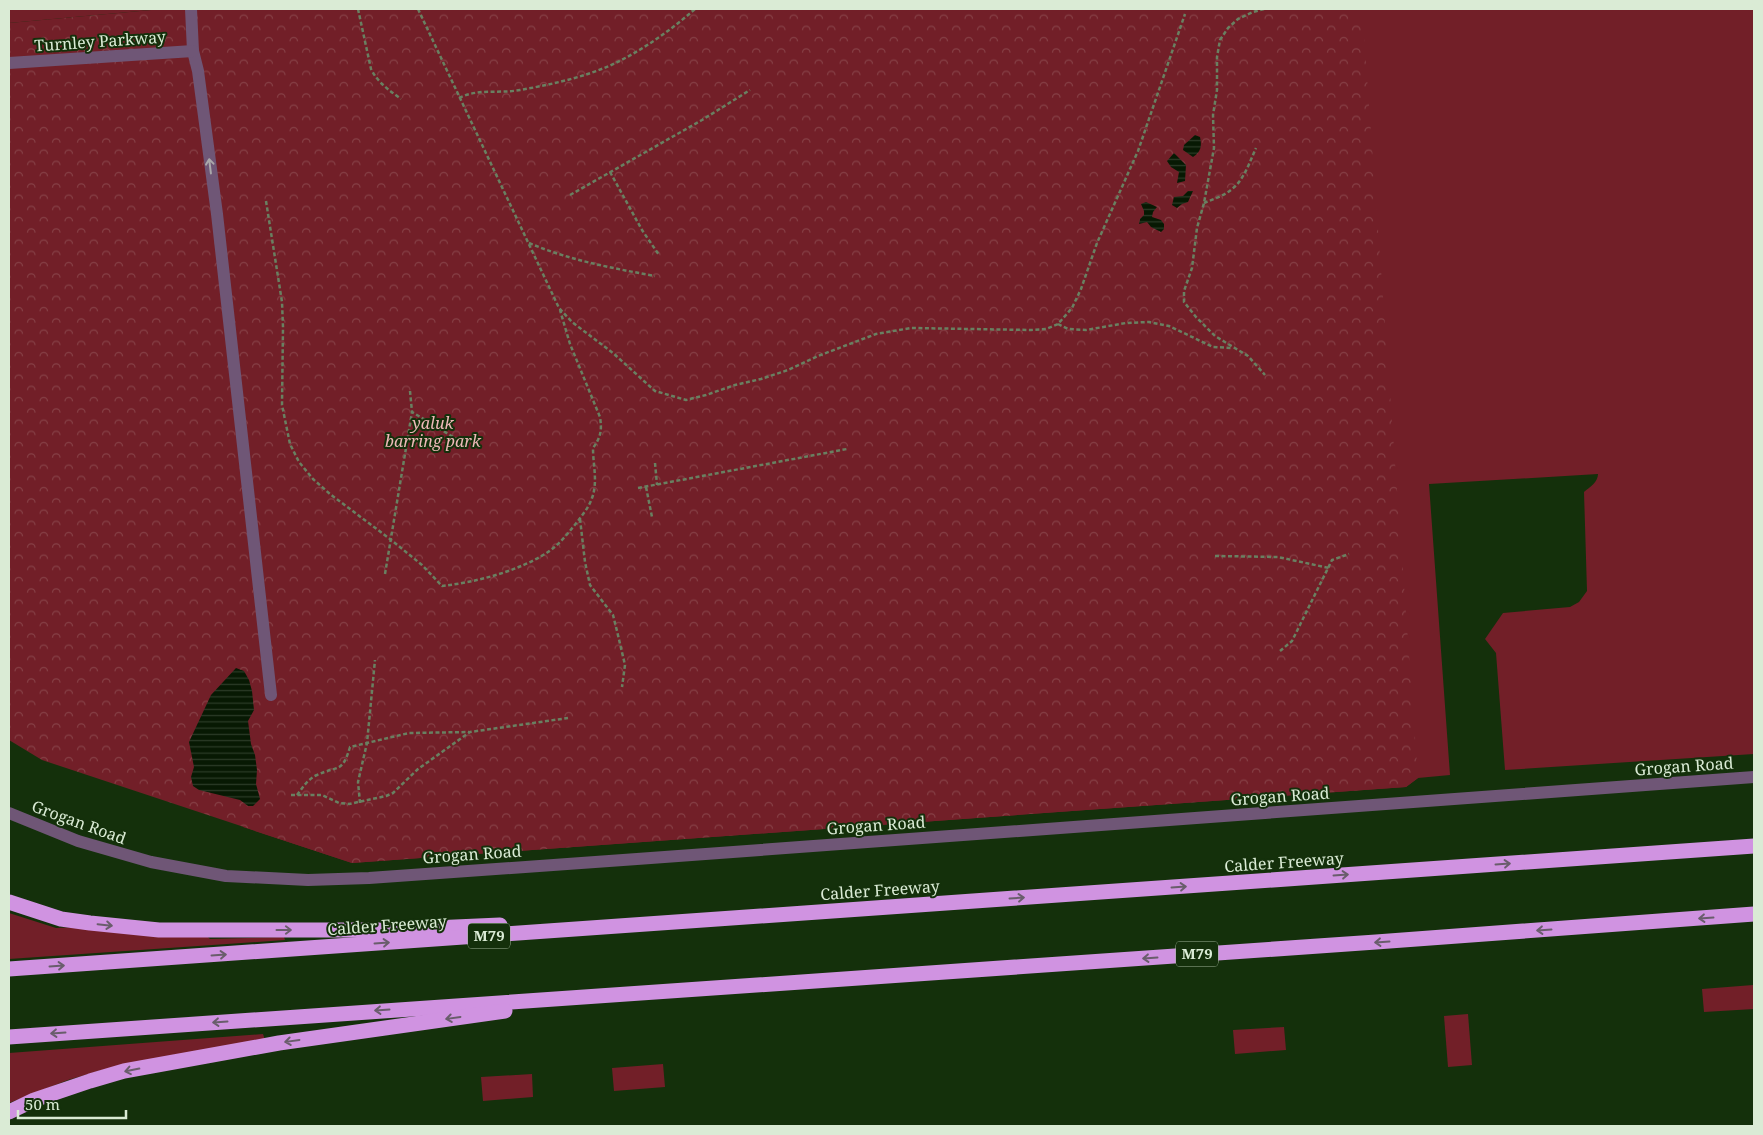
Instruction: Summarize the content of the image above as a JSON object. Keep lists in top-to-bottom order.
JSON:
{
  "streets": {
    "highway": ["Calder Freeway", "M79"],
    "street": ["Turnley Parkway", "Grogan Road"]
  },
  "parks": ["yaluk barring park"],
  "scale_bar": "50 m"
}
